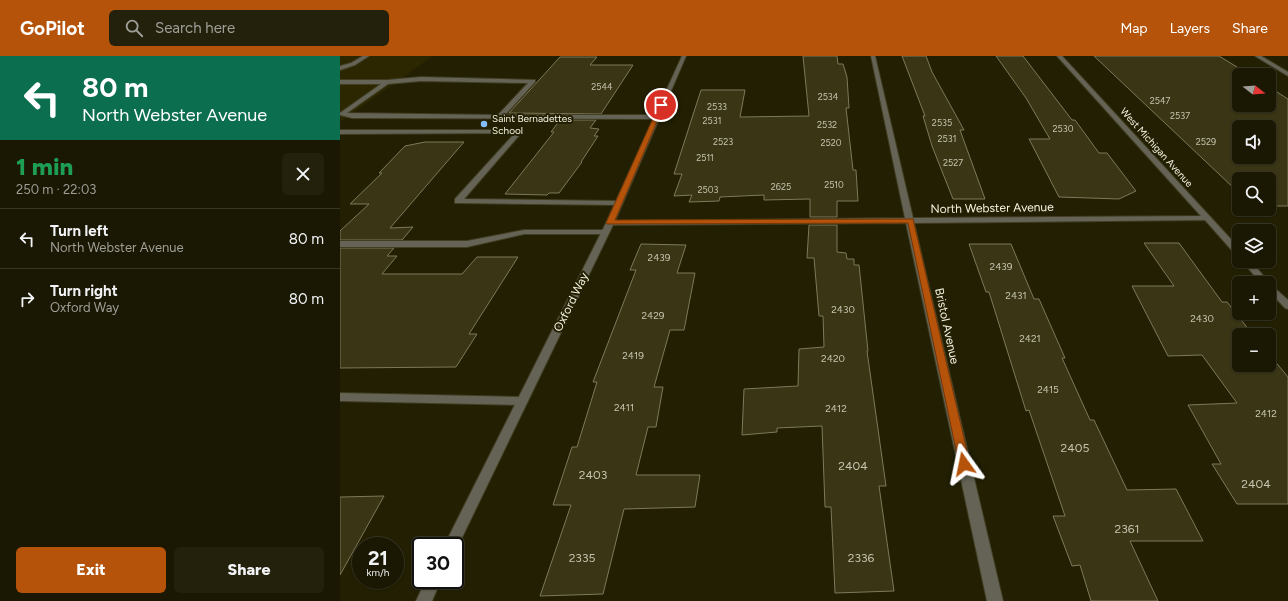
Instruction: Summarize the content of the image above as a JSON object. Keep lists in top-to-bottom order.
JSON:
{
  "streets": {
    "street": [
      "West Michigan Avenue",
      "North Webster Avenue",
      "Oxford Way",
      "Bristol Avenue"
    ]
  },
  "crossings": [
    ["West Michigan Avenue", "North Webster Avenue"],
    ["North Webster Avenue", "Oxford Way"],
    ["North Webster Avenue", "Bristol Avenue"]
  ],
  "places": ["Saint Bernadettes School"],
  "house_numbers": [
    "2544",
    "2534",
    "2547",
    "2533",
    "2537",
    "2531",
    "2535",
    "2532",
    "2530",
    "2531",
    "2523",
    "2529",
    "2520",
    "2511",
    "2527",
    "2510",
    "2625",
    "2503",
    "2439",
    "2439",
    "2431",
    "2430",
    "2429",
    "2430",
    "2421",
    "2419",
    "2420",
    "2415",
    "2411",
    "2412",
    "2412",
    "2405",
    "2404",
    "2403",
    "2404",
    "2361",
    "2335",
    "2336"
  ],
  "north": "right",
  "page": {
    "header": "GoPilot",
    "search": "Search here",
    "nav": ["Map", "Layers", "Share"],
    "turn": ["80 m", "North Webster Avenue"],
    "map_buttons": ["+", "−"],
    "heading": ["1 min", "250 m · 22:03"],
    "list": [
      {
        "name": "Turn left",
        "note": "North Webster Avenue",
        "value": "80 m"
      },
      {
        "name": "Turn right",
        "note": "Oxford Way",
        "value": "80 m"
      }
    ],
    "speed": "21 km/h",
    "limit": "30",
    "buttons": ["Exit", "Share"]
  }
}
